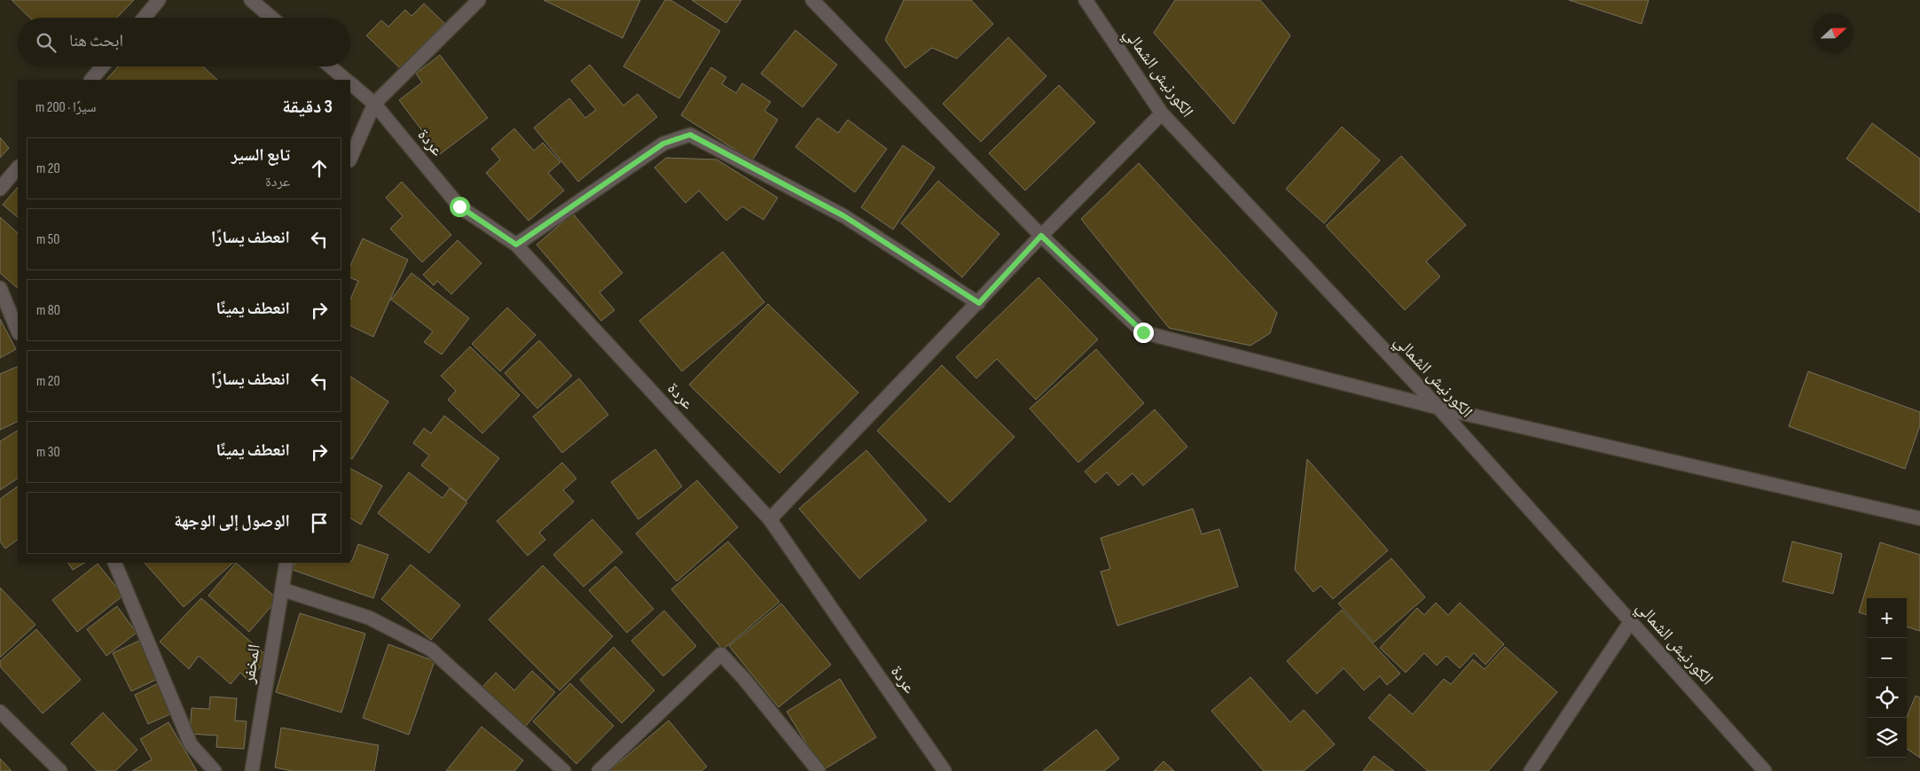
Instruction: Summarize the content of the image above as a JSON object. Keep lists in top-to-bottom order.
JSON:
{
  "streets": {
    "street": ["الكورنيش الشمالي", "عردة", "المخفر"]
  },
  "north": "right",
  "page": {
    "search": "ابحث هنا",
    "heading": ["3 دقيقة", "سيرًا · 200 m"],
    "list": [
      ["تابع السير", "عردة", "20 m"],
      ["انعطف يسارًا", "50 m"],
      ["انعطف يمينًا", "80 m"],
      ["انعطف يسارًا", "20 m"],
      ["انعطف يمينًا", "30 m"],
      "الوصول إلى الوجهة"
    ],
    "map_buttons": ["+", "−"]
  }
}
